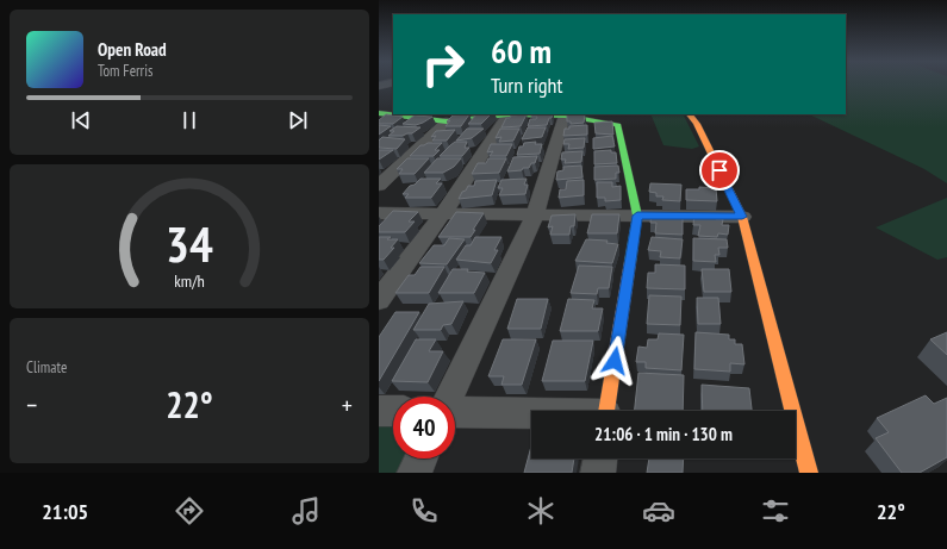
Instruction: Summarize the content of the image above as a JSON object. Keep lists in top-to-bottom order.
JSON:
{
  "page": {
    "turn": ["60 m", "Turn right"],
    "song": ["Open Road", "Tom Ferris"],
    "tile": "Climate",
    "heat": ["−", "22°", "+"],
    "limit": "40",
    "trip": "21:06 · 1 min · 130 m",
    "tabs": ["21:05", "22°"],
    "gauge": ["34", "km/h"]
  }
}
